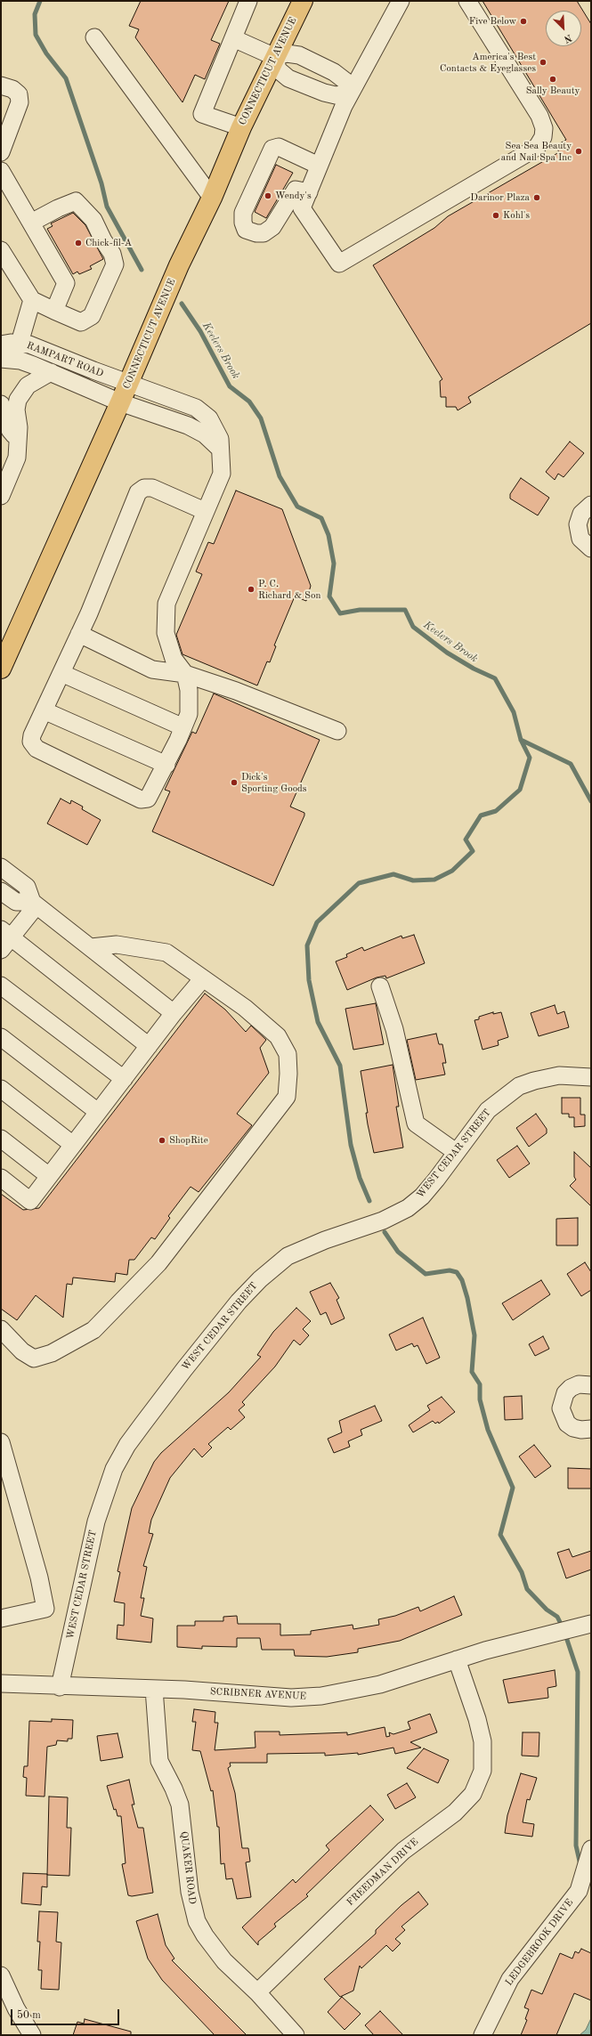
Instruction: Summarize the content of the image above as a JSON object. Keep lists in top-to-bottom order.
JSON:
{
  "streets": {
    "main road": ["CONNECTICUT AVENUE"],
    "street": [
      "RAMPART ROAD",
      "WEST CEDAR STREET",
      "SCRIBNER AVENUE",
      "QUAKER ROAD",
      "FREEDMAN DRIVE",
      "LEDGEBROOK DRIVE"
    ]
  },
  "crossings": [
    ["CONNECTICUT AVENUE", "RAMPART ROAD"],
    ["WEST CEDAR STREET", "SCRIBNER AVENUE"],
    ["SCRIBNER AVENUE", "QUAKER ROAD"],
    ["SCRIBNER AVENUE", "FREEDMAN DRIVE"],
    ["QUAKER ROAD", "FREEDMAN DRIVE"]
  ],
  "water": ["Keelers Brook"],
  "places": [
    "Five Below",
    "America's Best Contacts & Eyeglasses",
    "Sally Beauty",
    "Sea Sea Beauty and Nail Spa Inc",
    "Wendy's",
    "Darinor Plaza",
    "Kohl's",
    "Chick-fil-A",
    "P. C. Richard & Son",
    "Dick's Sporting Goods",
    "ShopRite"
  ],
  "scale_bar": "50 m",
  "north": "bottom right"
}
